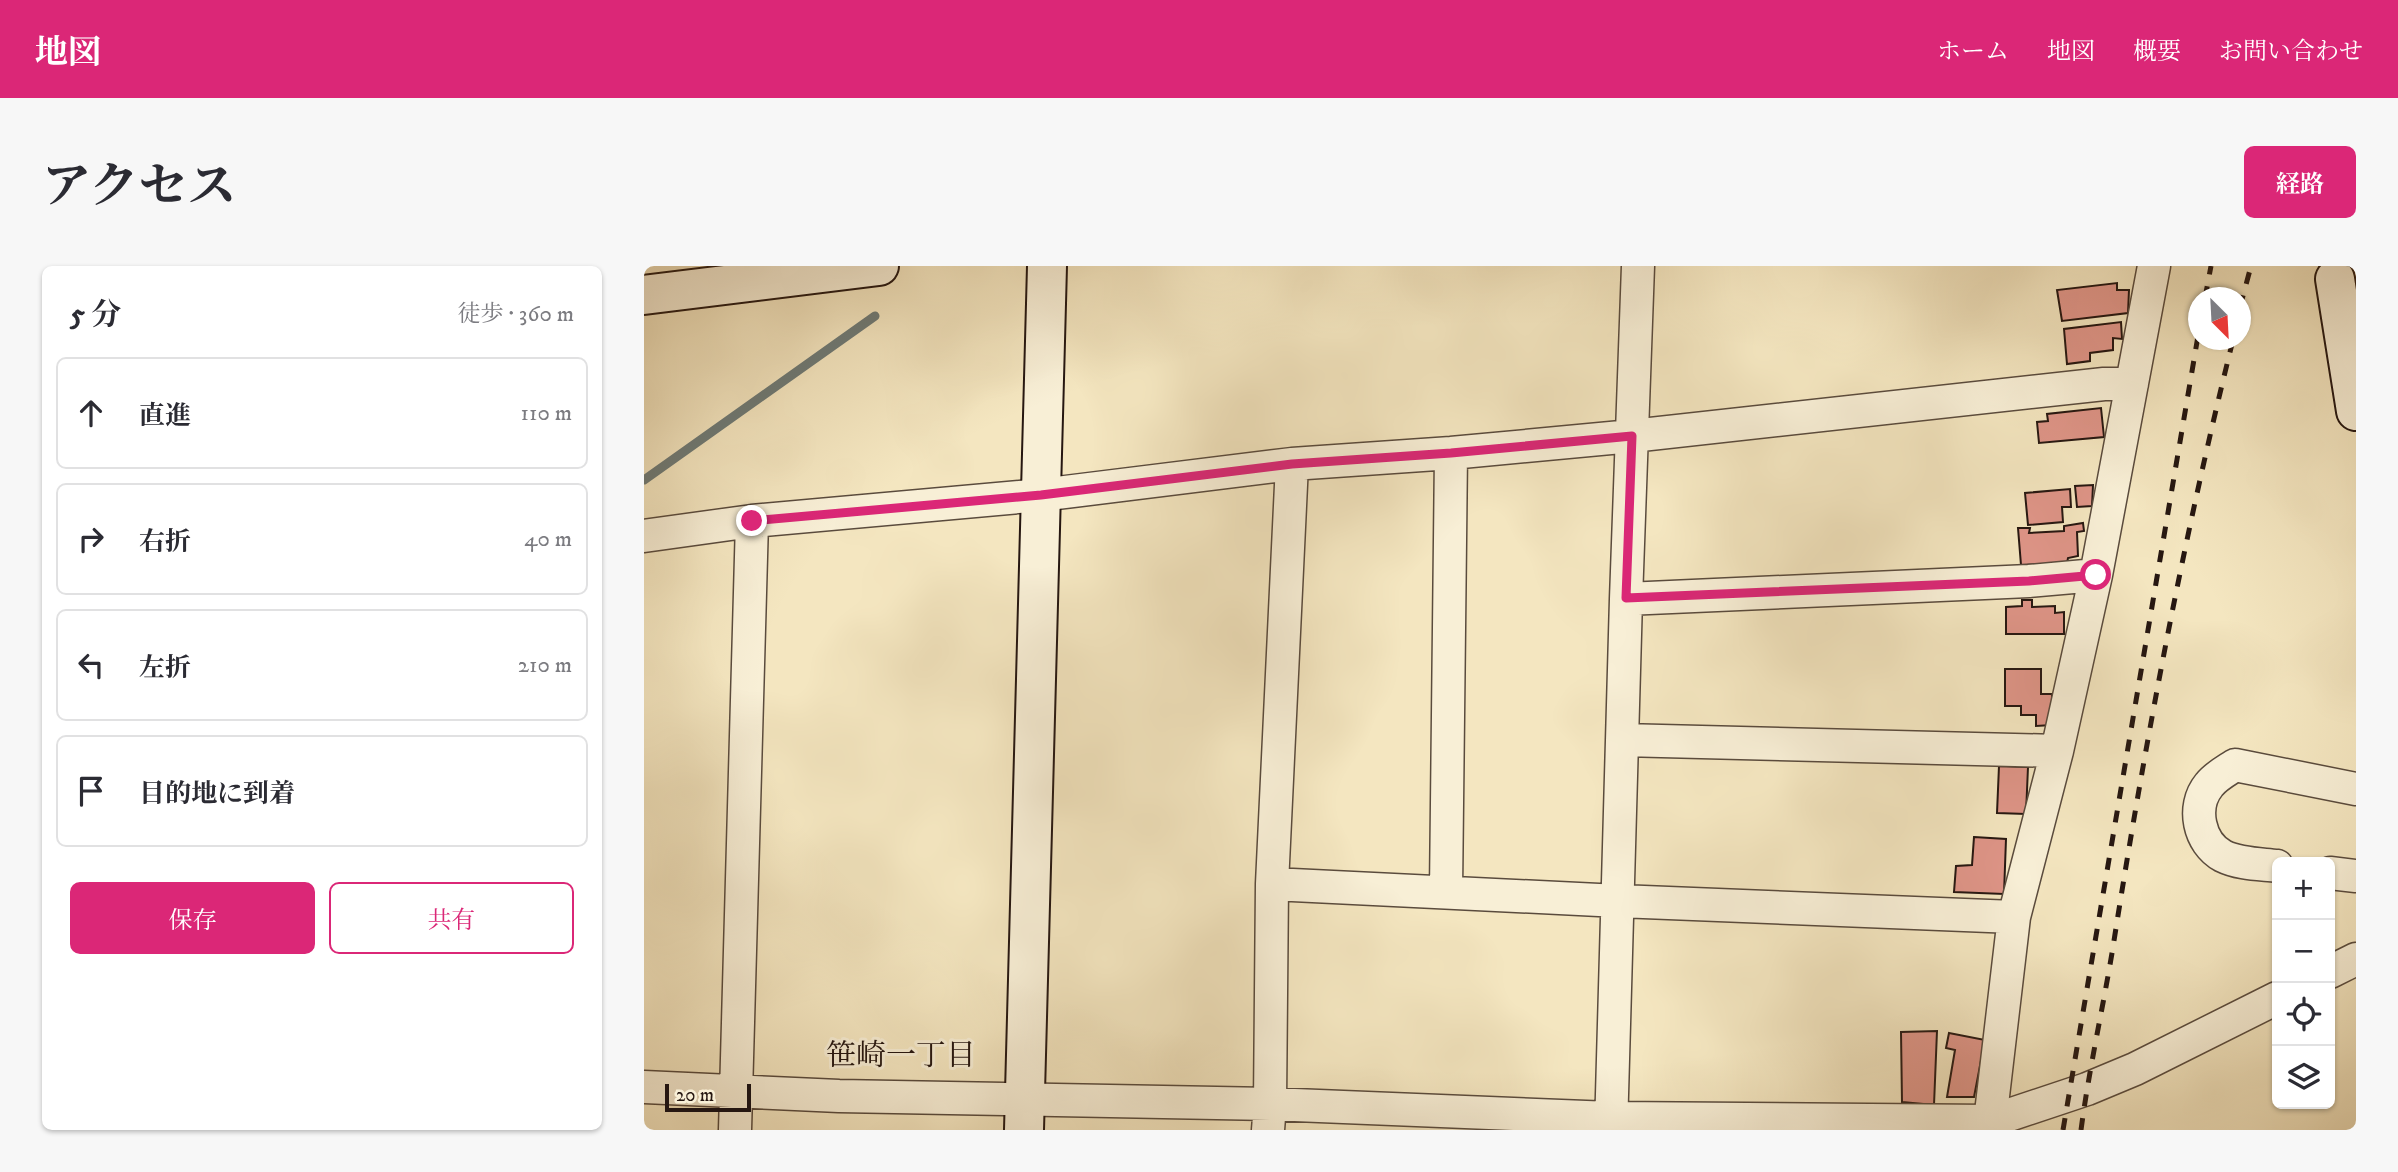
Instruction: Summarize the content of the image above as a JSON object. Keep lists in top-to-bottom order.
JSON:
{
  "districts": ["笹崎一丁目"],
  "scale_bar": "20 m",
  "north": "bottom right",
  "page": {
    "header": "地図",
    "nav": [
      "ホーム",
      "地図",
      "概要",
      "お問い合わせ"
    ],
    "title": "アクセス",
    "buttons": [
      "経路",
      ["保存", "共有"]
    ],
    "heading": ["5 分", "徒歩 · 360 m"],
    "list": [
      ["直進", "110 m"],
      ["右折", "40 m"],
      ["左折", "210 m"],
      "目的地に到着"
    ],
    "map_buttons": ["+", "−"],
    "scale": "20 m"
  }
}
